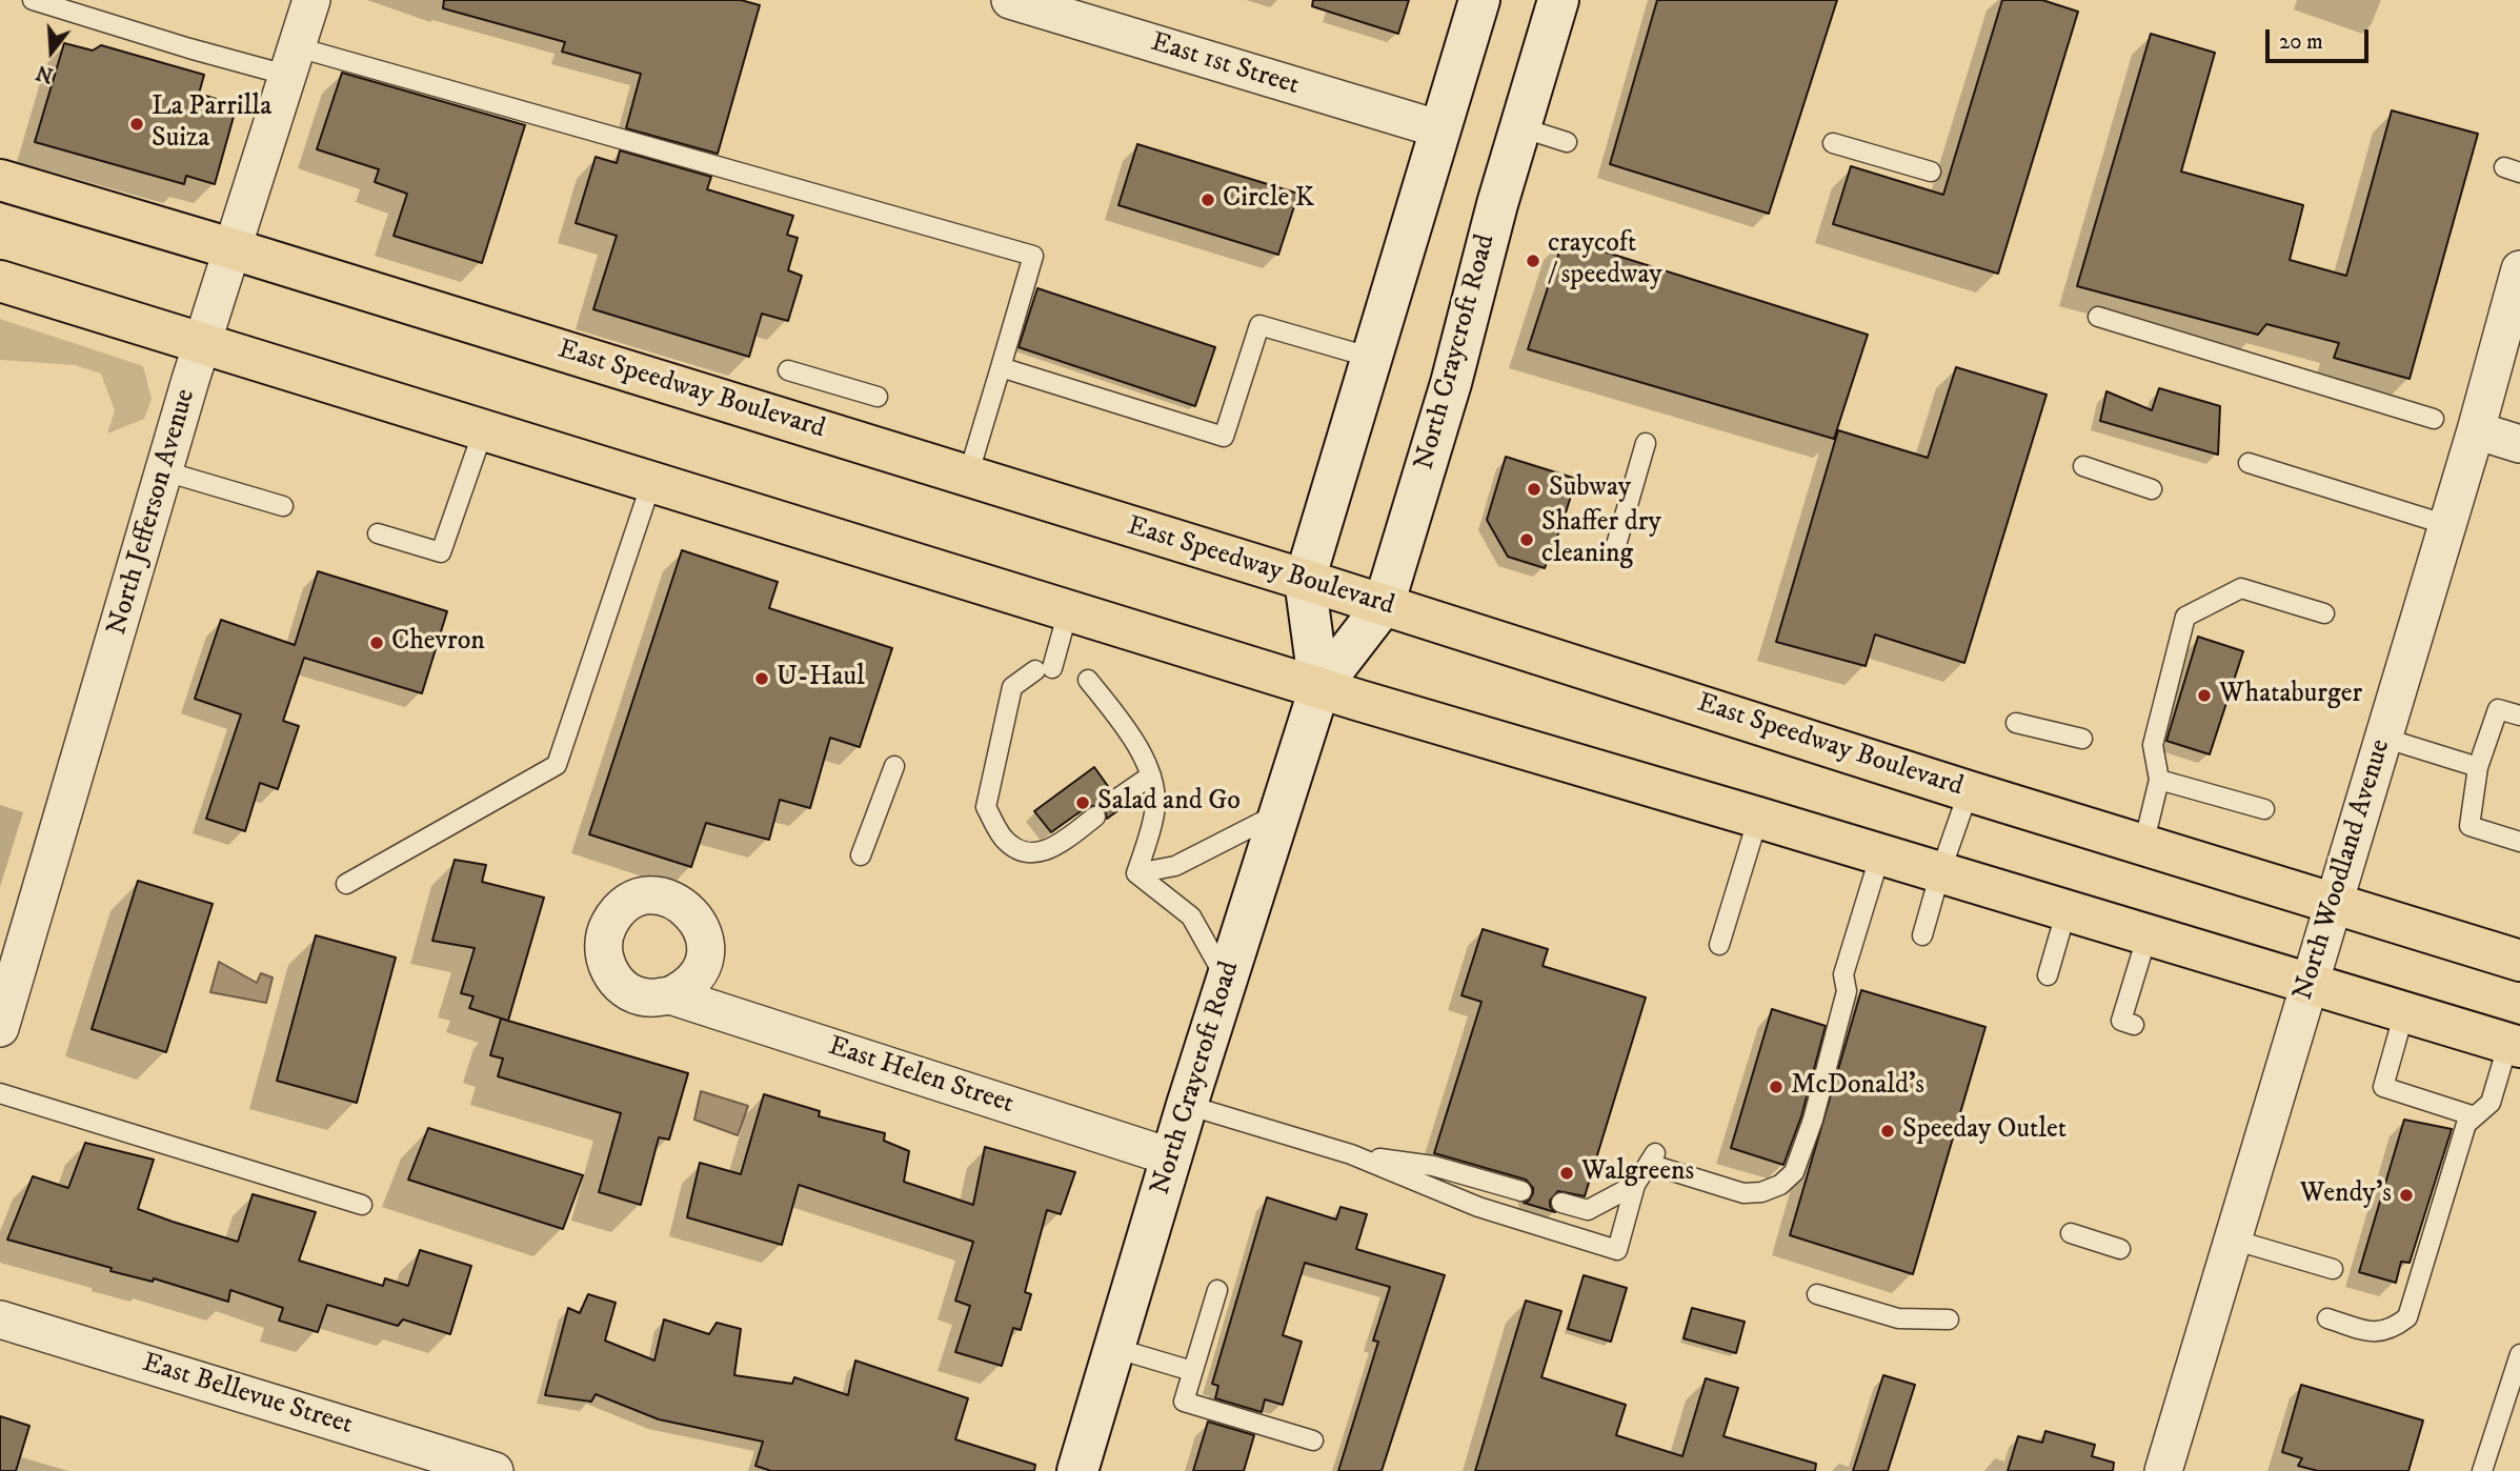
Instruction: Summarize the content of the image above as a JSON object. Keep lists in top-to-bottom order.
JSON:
{
  "streets": {
    "main road": ["North Craycroft Road", "East Speedway Boulevard"],
    "street": [
      "East 1st Street",
      "North Jefferson Avenue",
      "North Woodland Avenue",
      "East Helen Street",
      "East Bellevue Street"
    ]
  },
  "crossings": [
    ["East 1st Street", "North Craycroft Road"],
    ["North Craycroft Road", "East Speedway Boulevard"],
    ["North Craycroft Road", "East Helen Street"],
    ["East Speedway Boulevard", "North Jefferson Avenue"],
    ["East Speedway Boulevard", "North Woodland Avenue"]
  ],
  "places": [
    "La Parrilla Suiza",
    "Circle K",
    "craycoft / speedway",
    "Subway",
    "Shaffer dry cleaning",
    "Chevron",
    "U-Haul",
    "Whataburger",
    "Salad and Go",
    "McDonald's",
    "Speeday Outlet",
    "Walgreens",
    "Wendy's"
  ],
  "scale_bar": "20 m",
  "north": "bottom"
}
